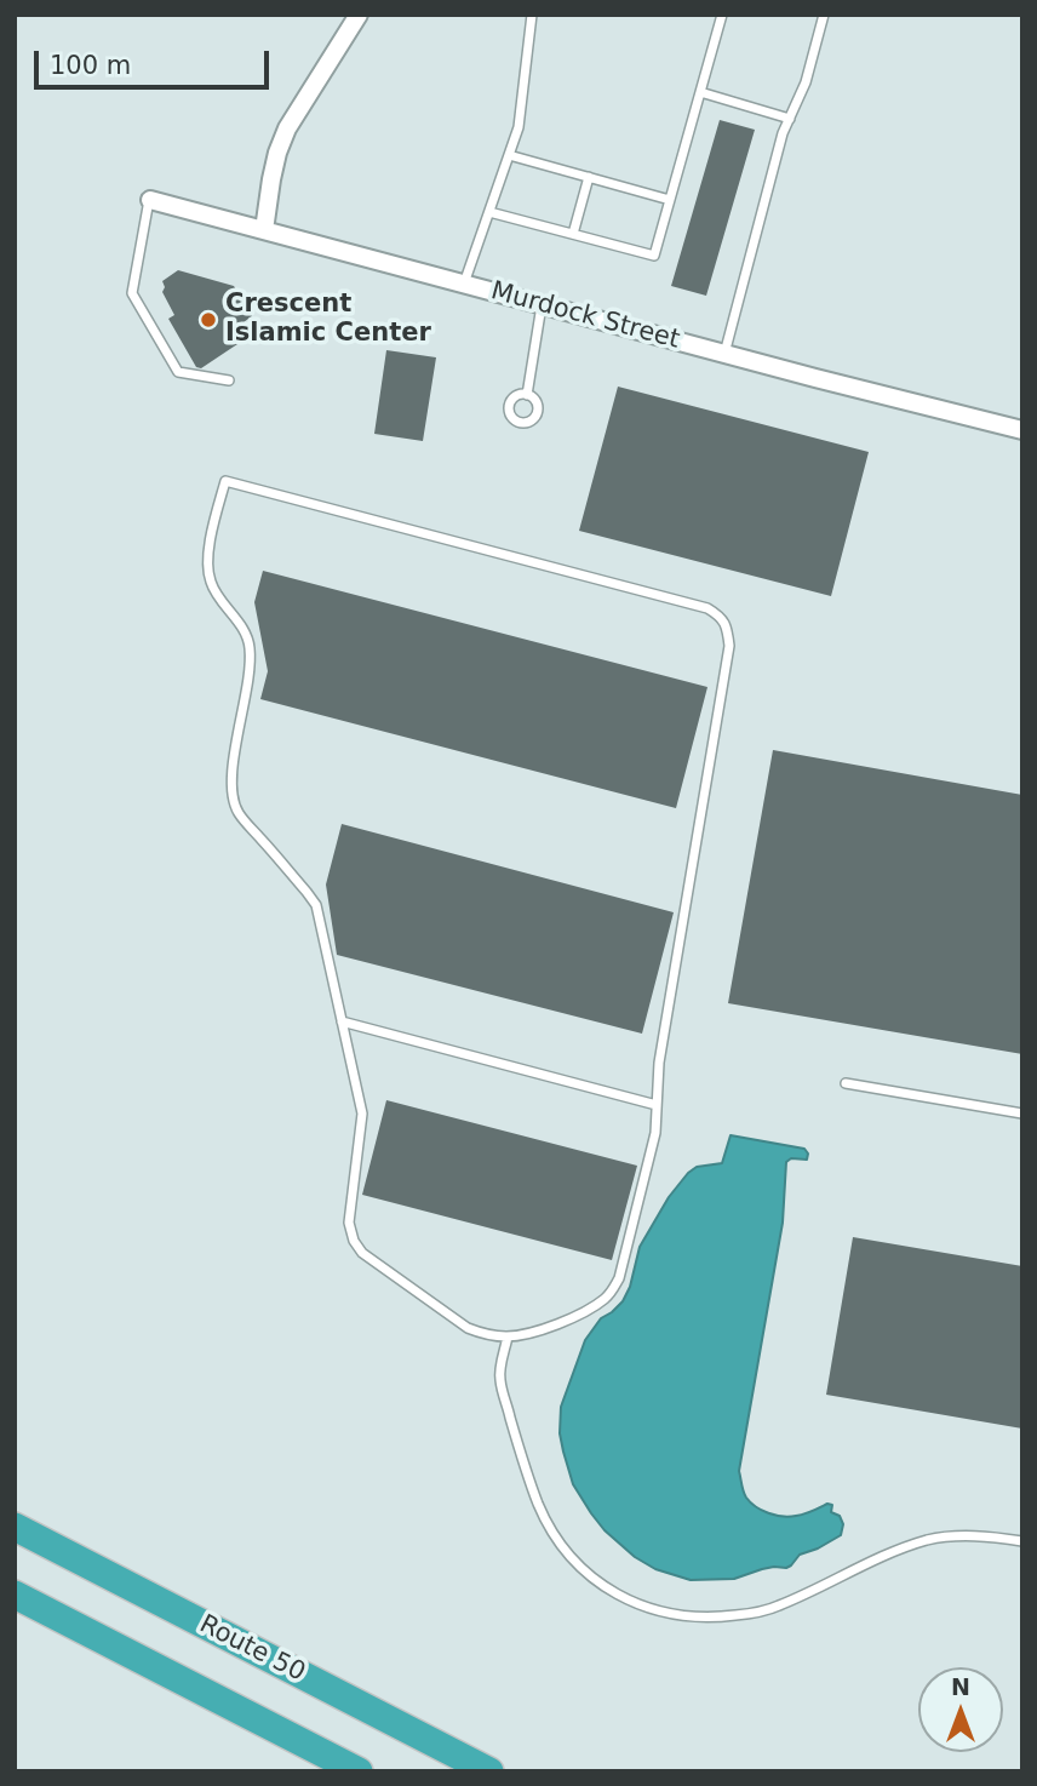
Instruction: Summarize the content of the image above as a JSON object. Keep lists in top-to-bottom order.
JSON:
{
  "streets": {
    "highway": ["Route 50"],
    "street": ["Murdock Street"]
  },
  "places": ["Crescent Islamic Center"],
  "scale_bar": "100 m",
  "north": "top"
}
